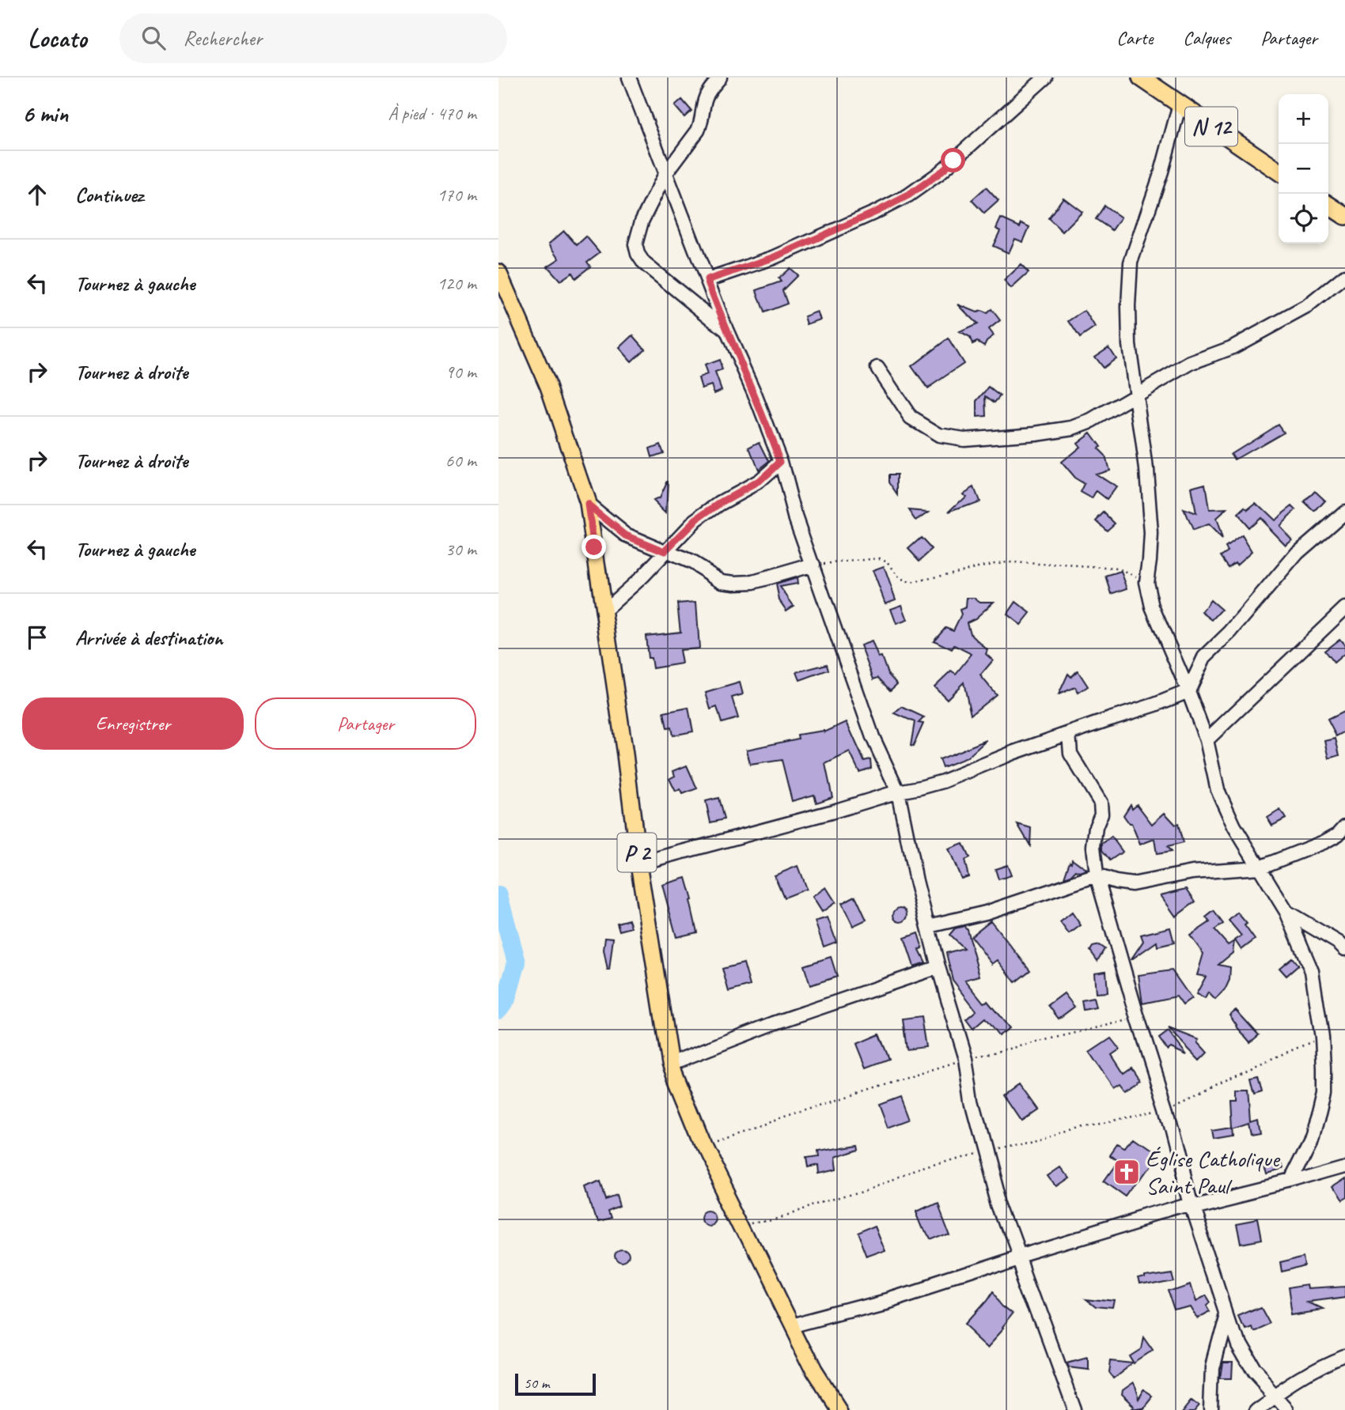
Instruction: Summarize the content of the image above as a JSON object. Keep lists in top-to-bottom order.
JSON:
{
  "streets": {
    "highway": ["N 12"],
    "main road": ["P 2"]
  },
  "places": {
    "church": ["Église Catholique Saint Paul"]
  },
  "scale_bar": "50 m",
  "page": {
    "header": "Locato",
    "search": "Rechercher",
    "nav": ["Carte", "Calques", "Partager"],
    "heading": ["6 min", "À pied · 470 m"],
    "map_buttons": ["+", "−"],
    "list": [
      ["Continuez", "170 m"],
      ["Tournez à gauche", "120 m"],
      ["Tournez à droite", "90 m"],
      ["Tournez à droite", "60 m"],
      ["Tournez à gauche", "30 m"],
      "Arrivée à destination"
    ],
    "buttons": ["Enregistrer", "Partager"],
    "scale": "50 m"
  }
}
